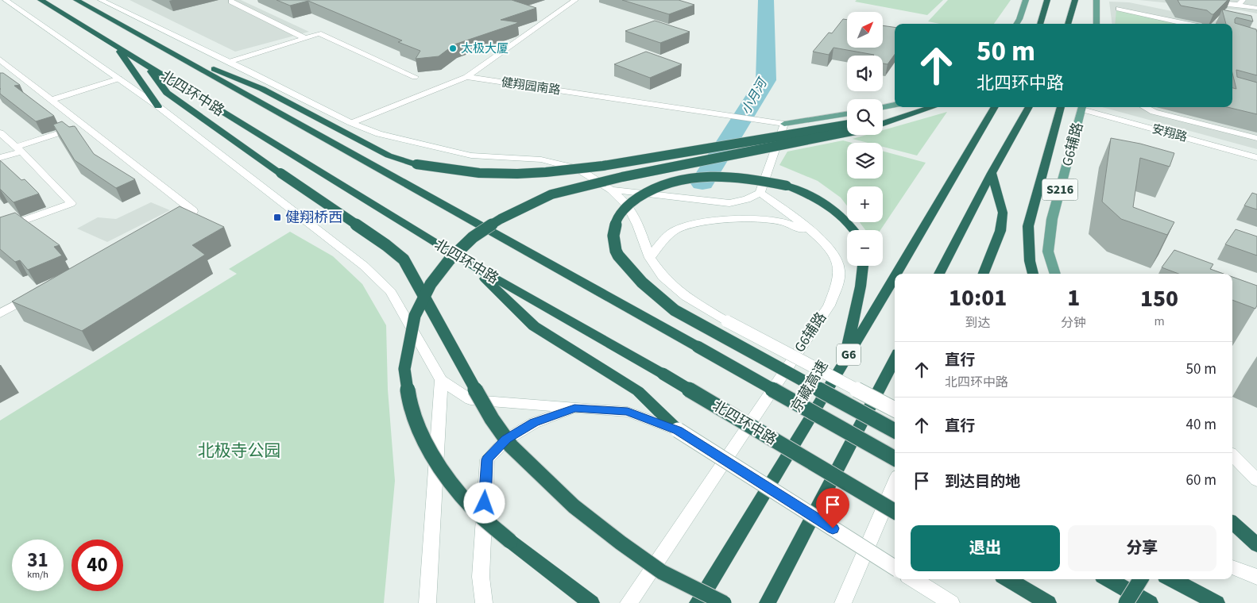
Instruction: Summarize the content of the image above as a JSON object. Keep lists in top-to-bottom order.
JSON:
{
  "streets": {
    "highway": ["北四环中路", "G6", "京藏高速"],
    "main road": ["G6辅路", "S216"],
    "street": ["健翔园南路", "安翔路"]
  },
  "crossings": [
    ["安翔路", "G6辅路"]
  ],
  "water": ["小月河"],
  "parks": ["北极寺公园"],
  "places": {
    "other": ["太极大厦"],
    "transit": ["健翔桥西"]
  },
  "north": "top right",
  "page": {
    "map_buttons": ["+", "−"],
    "turn": ["50 m", "北四环中路"],
    "eta": [
      "10:01",
      "到达",
      "1",
      "分钟",
      "150",
      "m"
    ],
    "list": [
      {
        "name": "直行",
        "note": "北四环中路",
        "value": "50 m"
      },
      {
        "name": "直行",
        "value": "40 m"
      },
      {
        "name": "到达目的地",
        "value": "60 m"
      }
    ],
    "buttons": ["退出", "分享"],
    "speed": "31 km/h",
    "limit": "40"
  }
}
